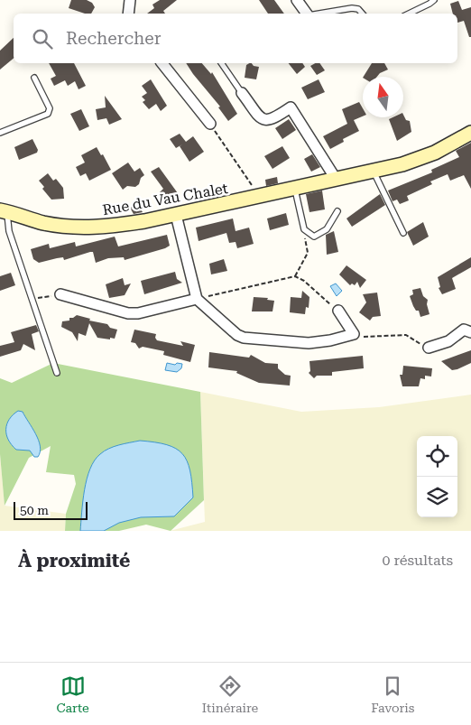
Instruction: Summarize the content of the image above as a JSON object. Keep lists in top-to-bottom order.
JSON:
{
  "streets": {
    "street": ["Rue du Vau Chalet"]
  },
  "scale_bar": "50 m",
  "north": "top",
  "page": {
    "search": "Rechercher",
    "scale": "50 m",
    "heading": ["À proximité", "0 résultats"],
    "nav": ["Carte", "Itinéraire", "Favoris"]
  }
}
